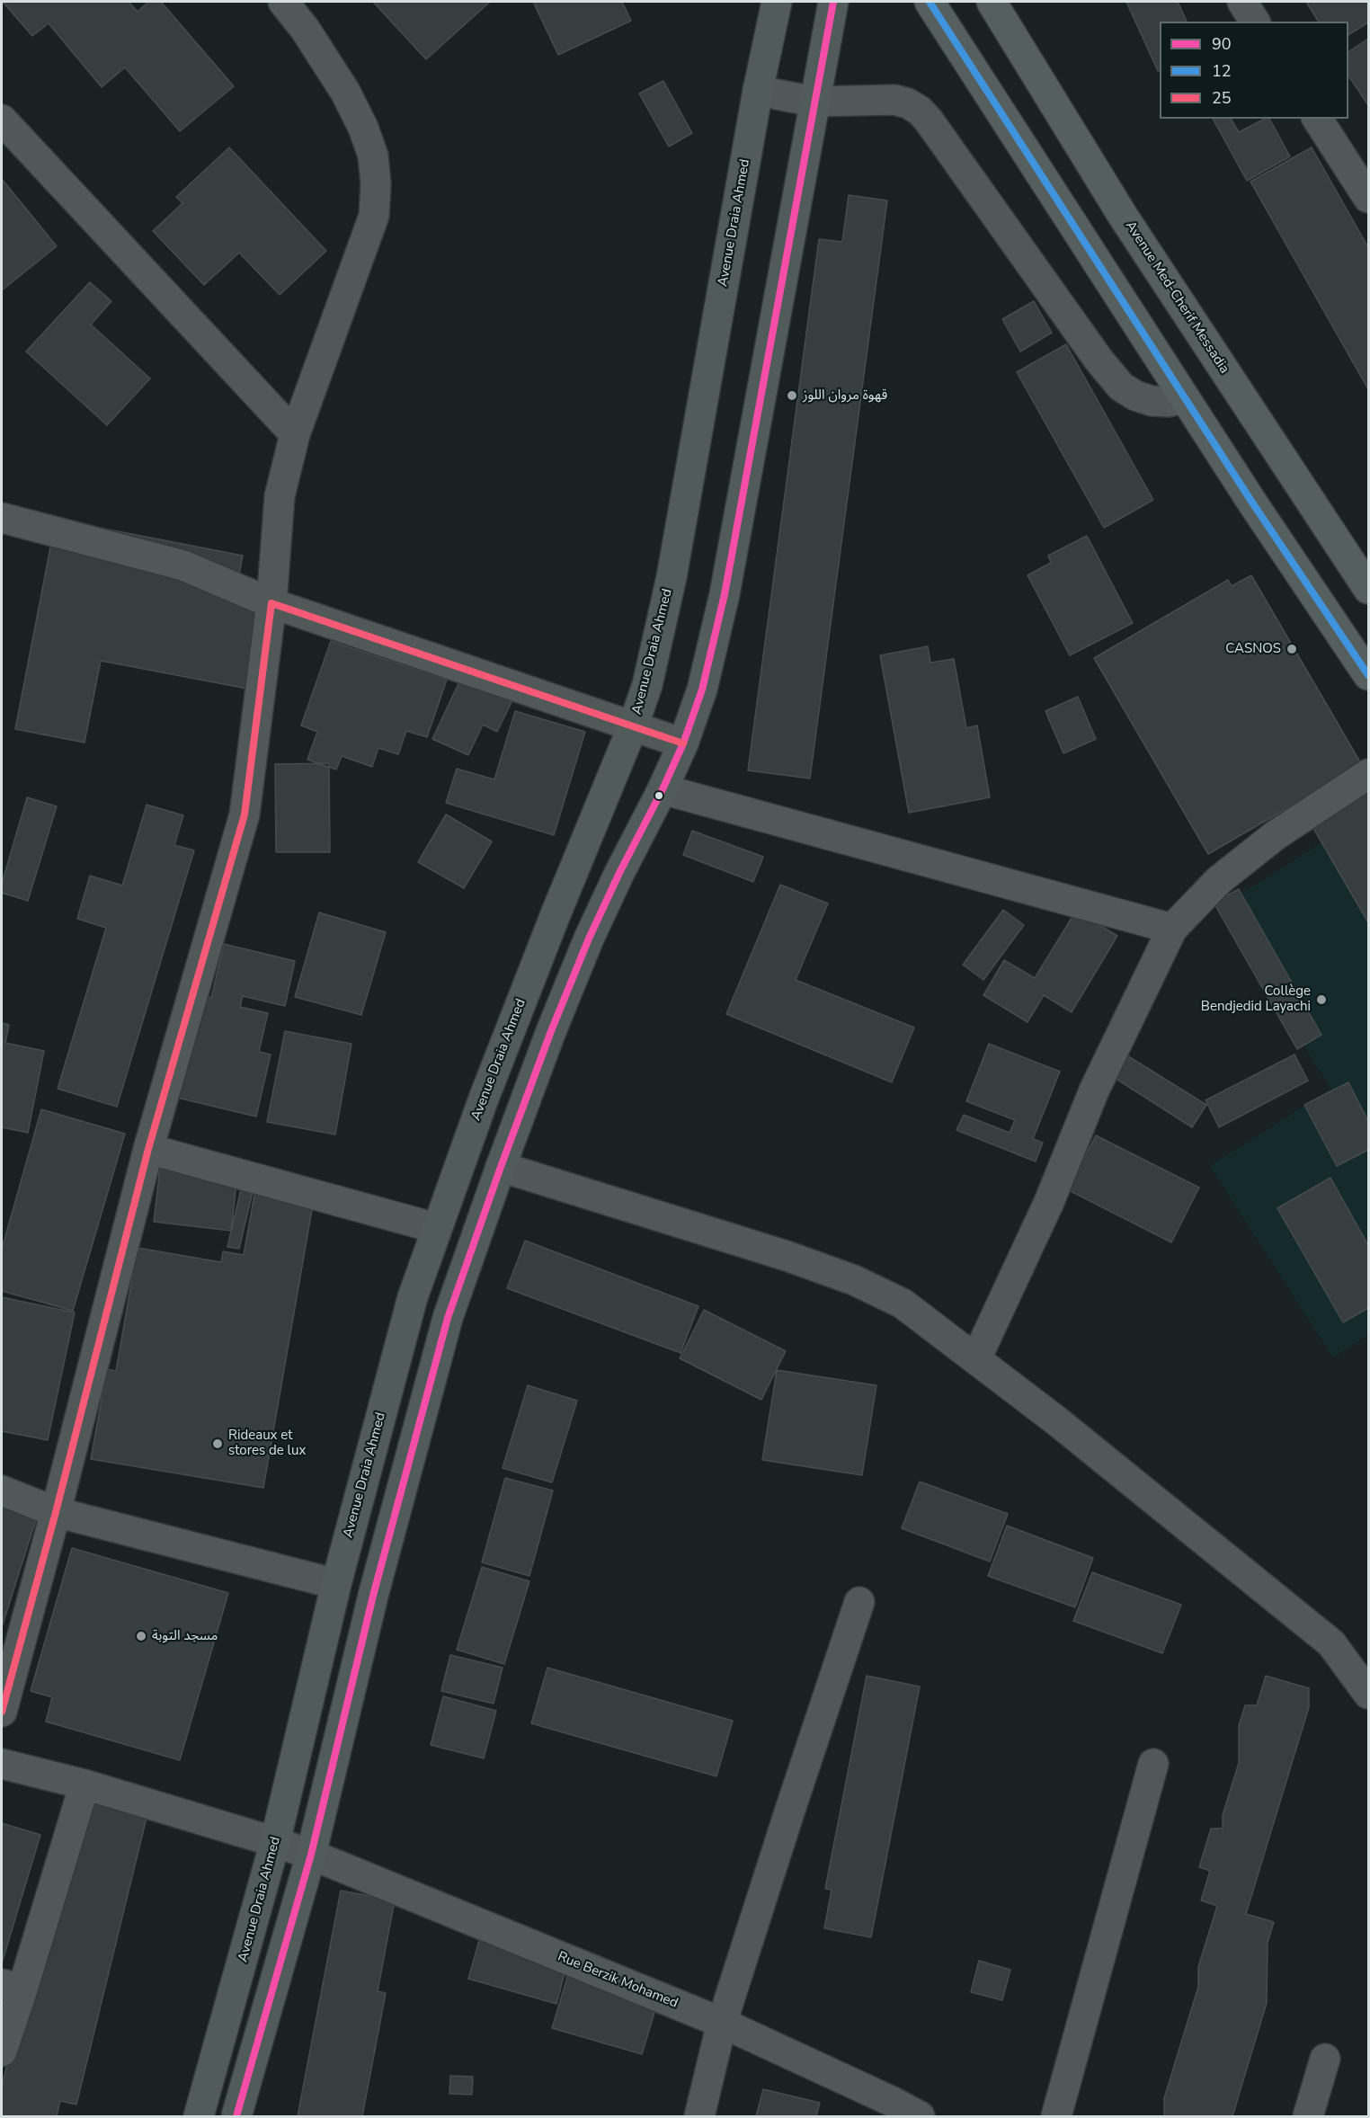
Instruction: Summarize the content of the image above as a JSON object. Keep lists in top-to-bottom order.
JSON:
{
  "streets": {
    "highway": ["Avenue Med-Cherif Messadia"],
    "street": ["Avenue Draia Ahmed", "Rue Berzik Mohamed"]
  },
  "crossings": [
    ["Avenue Draia Ahmed", "Rue Berzik Mohamed"]
  ],
  "places": [
    "قهوة مروان اللوز",
    "CASNOS",
    "Collège Bendjedid Layachi",
    "Rideaux et stores de lux",
    "مسجد التوبة"
  ],
  "lines": ["transit line 90", "transit line 12", "transit line 25"],
  "legend": ["90", "12", "25"]
}
